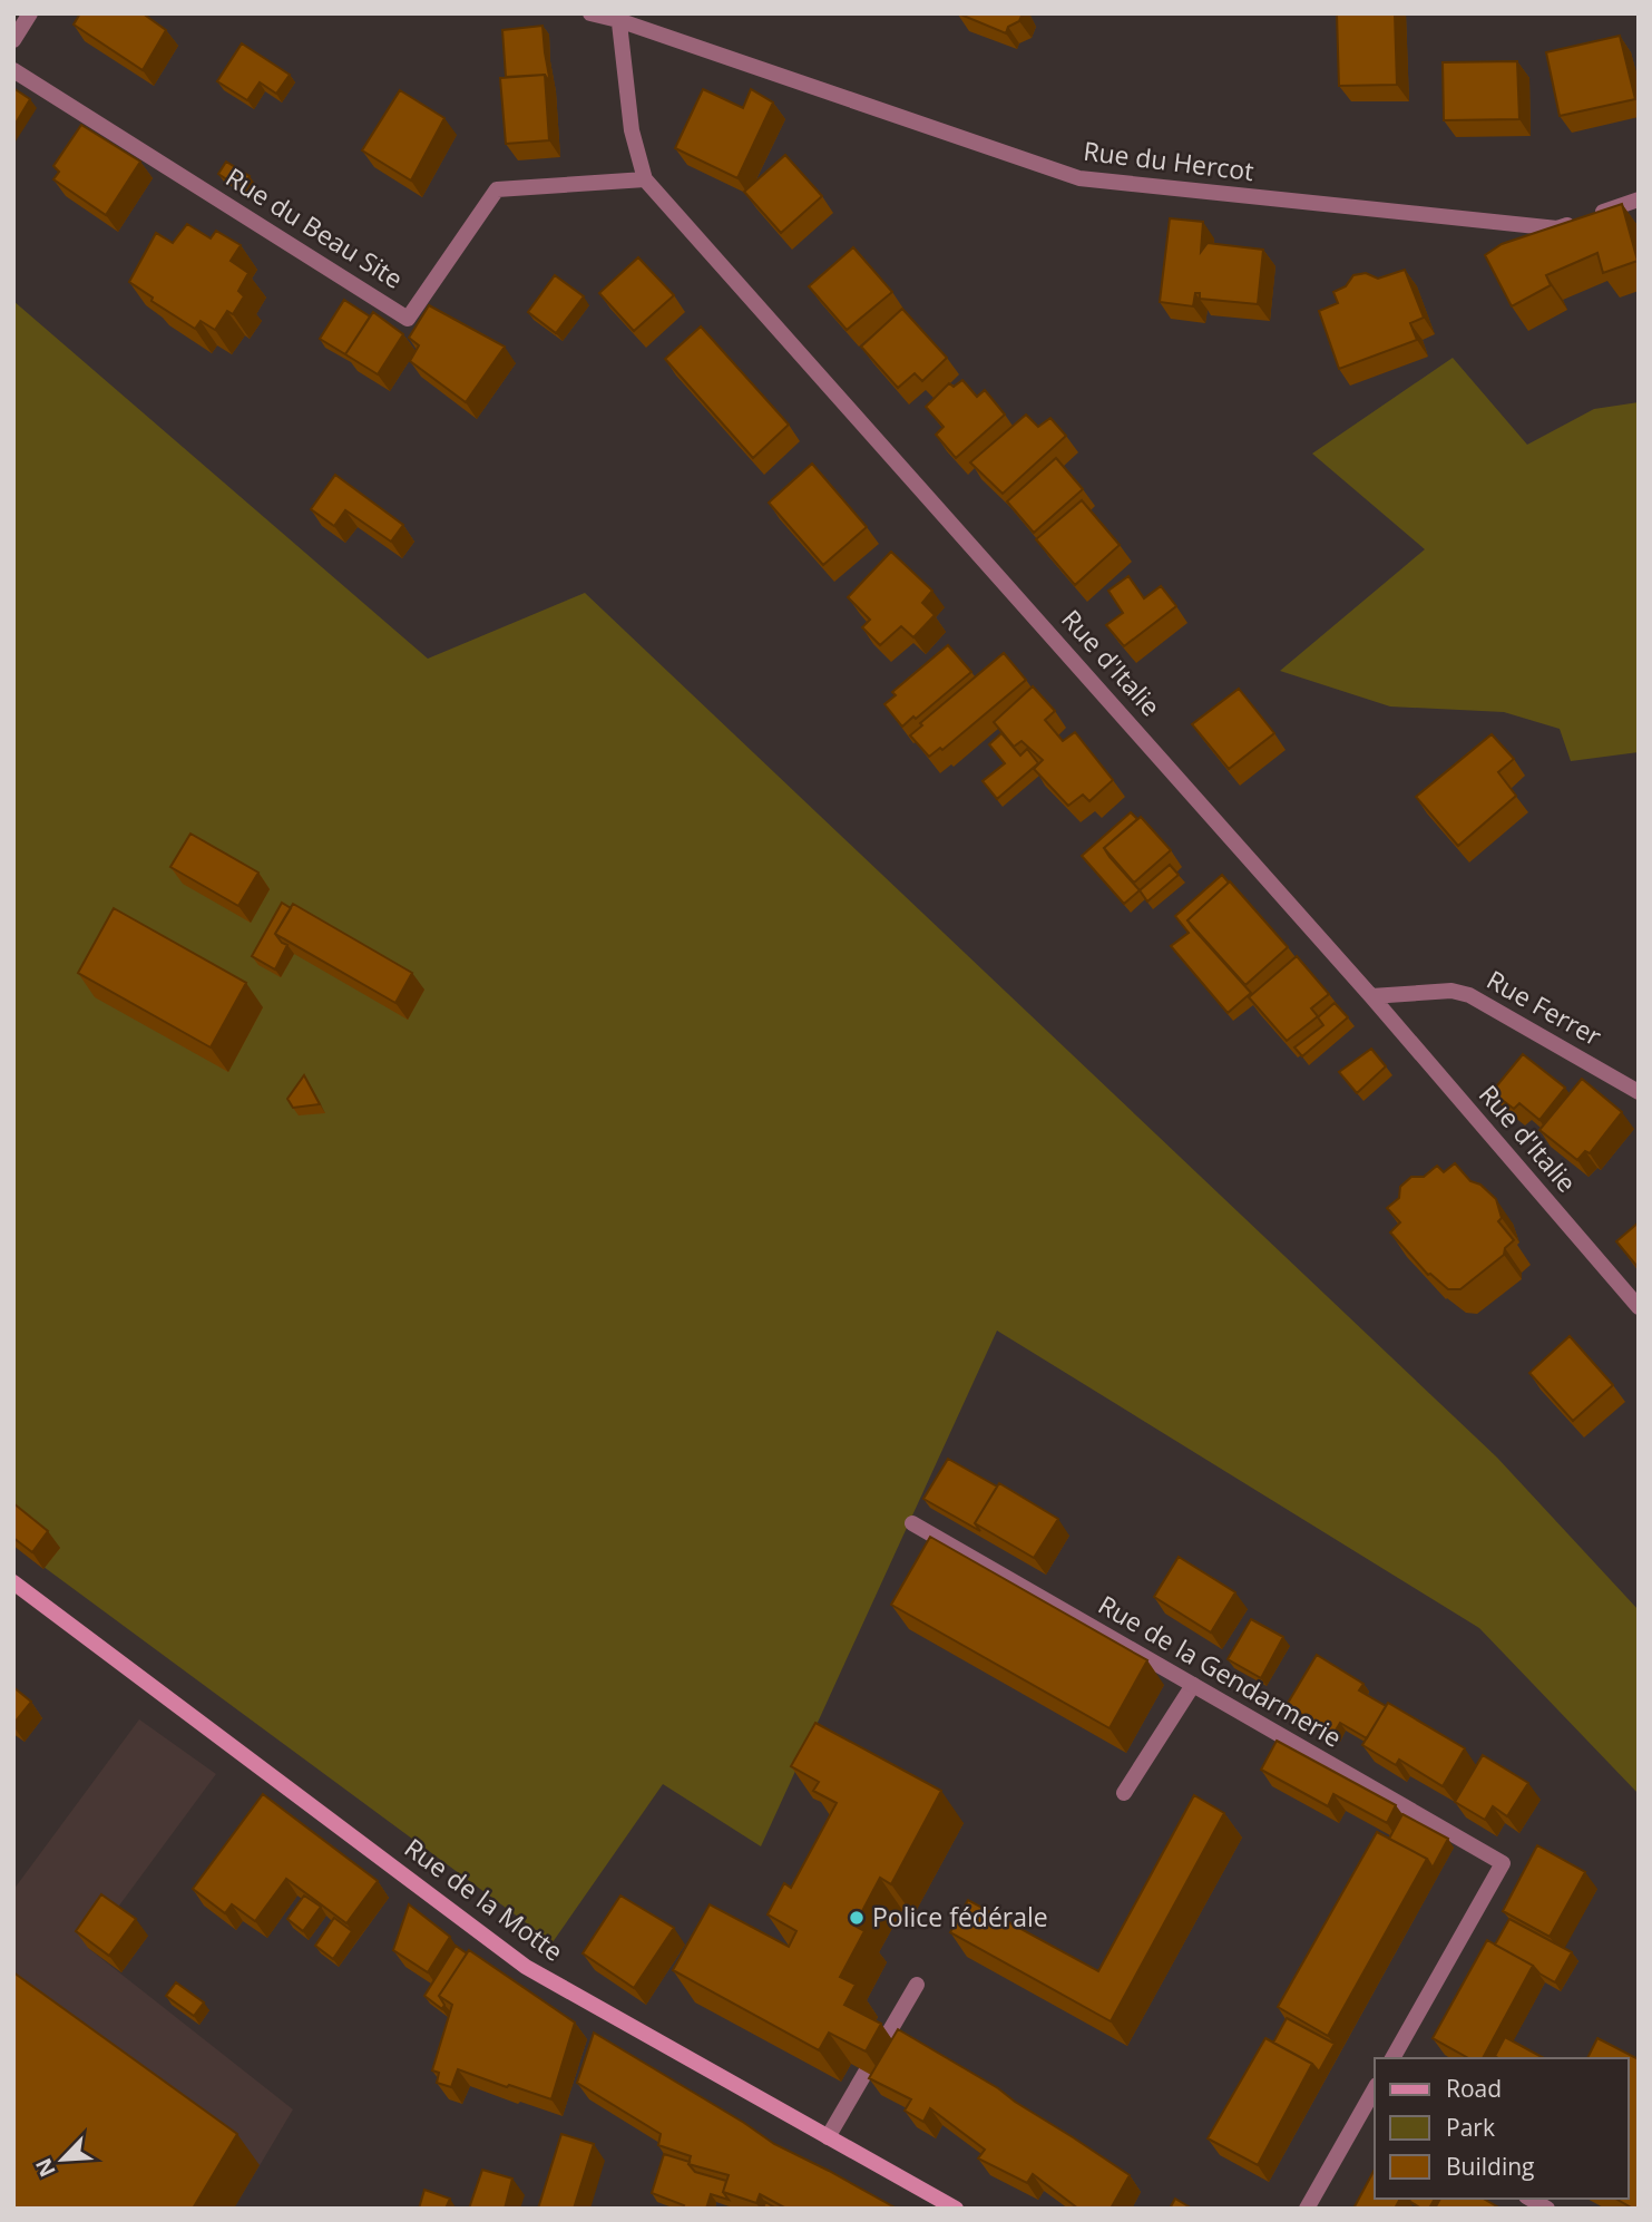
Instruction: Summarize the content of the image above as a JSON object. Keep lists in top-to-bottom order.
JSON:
{
  "streets": {
    "street": [
      "Rue du Hercot",
      "Rue du Beau Site",
      "Rue d'Italie",
      "Rue Ferrer",
      "Rue de la Gendarmerie",
      "Rue de la Motte"
    ]
  },
  "crossings": [
    ["Rue du Hercot", "Rue d'Italie"],
    ["Rue du Beau Site", "Rue d'Italie"],
    ["Rue d'Italie", "Rue Ferrer"]
  ],
  "places": ["Police fédérale"],
  "legend": ["Road", "Park", "Building"],
  "north": "bottom left"
}
